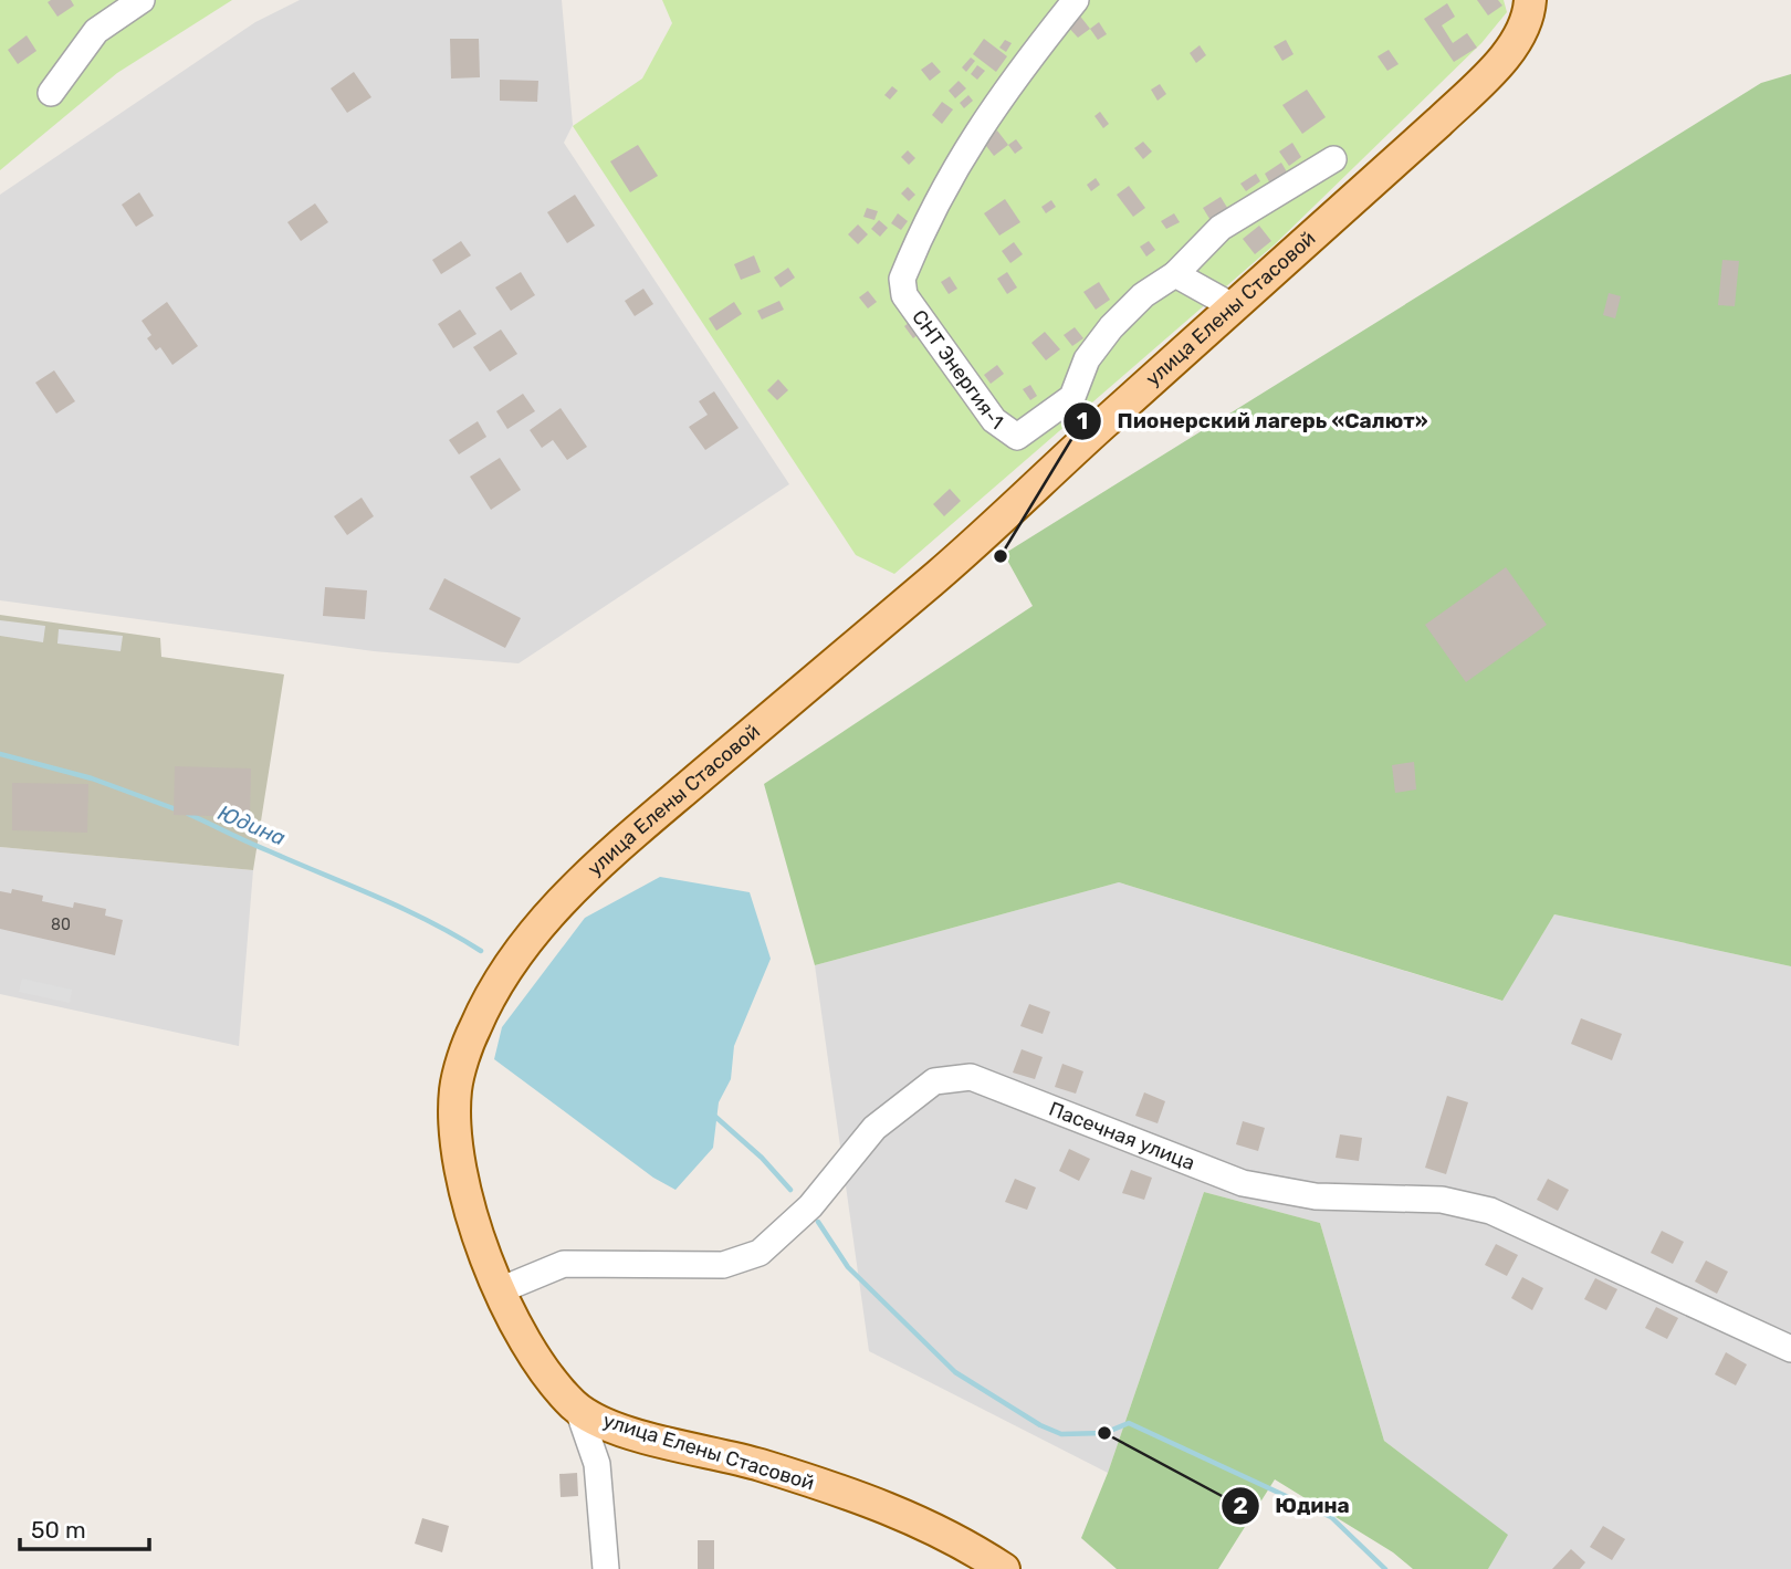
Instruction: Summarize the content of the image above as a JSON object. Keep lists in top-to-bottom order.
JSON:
{
  "streets": {
    "main road": ["улица Елены Стасовой"],
    "street": ["СНТ Энергия-1", "Пасечная улица"]
  },
  "crossings": [
    ["улица Елены Стасовой", "Пасечная улица"]
  ],
  "water": ["Юдина"],
  "places": ["Пионерский лагерь «Салют»", "Юдина"],
  "house_numbers": ["80"],
  "scale_bar": "50 m"
}
